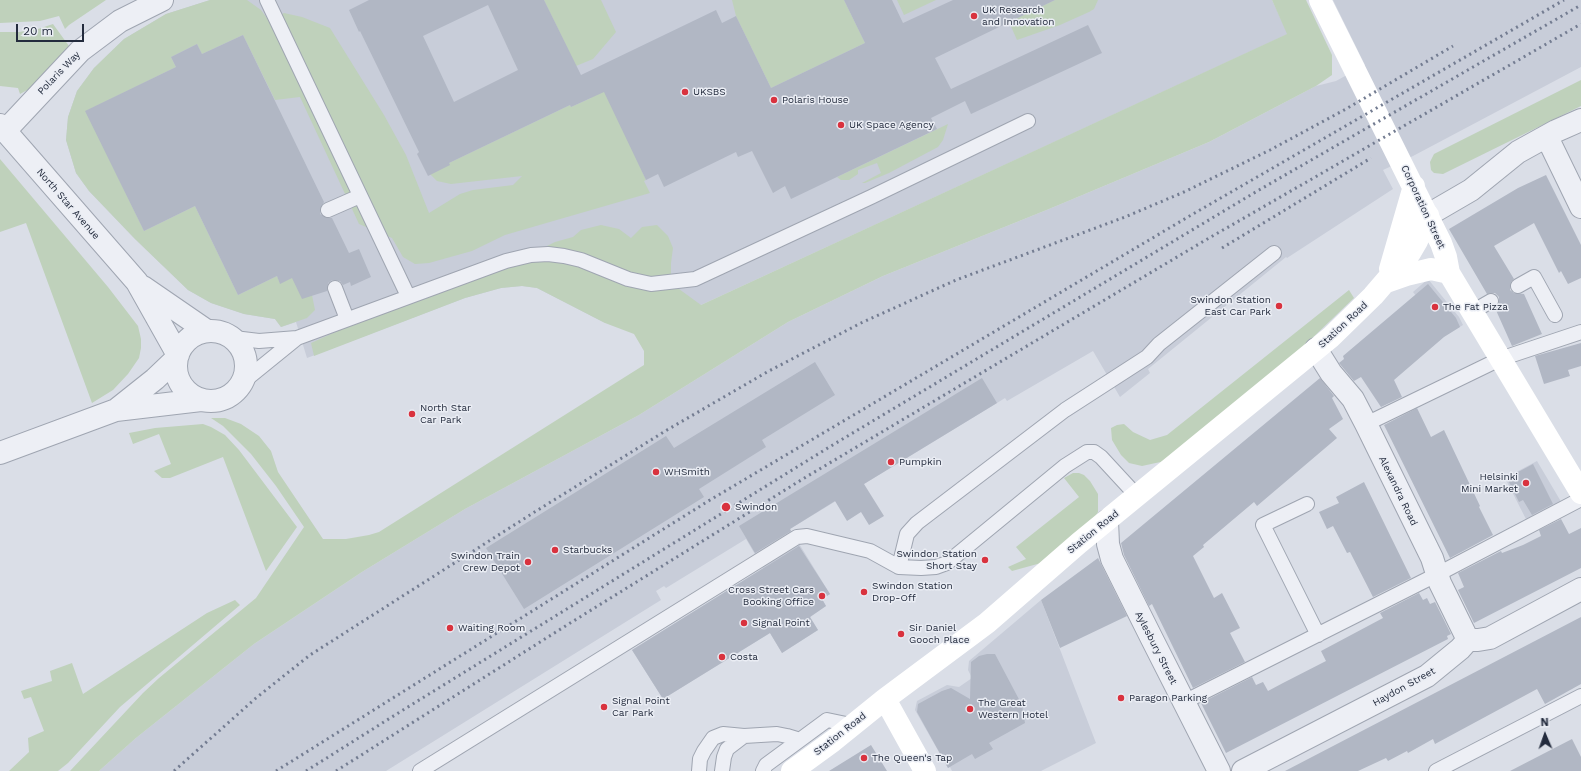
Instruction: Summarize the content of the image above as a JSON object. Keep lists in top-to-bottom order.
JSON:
{
  "streets": {
    "street": [
      "Polaris Way",
      "North Star Avenue",
      "Corporation Street",
      "Station Road",
      "Alexandra Road",
      "Aylesbury Street",
      "Haydon Street"
    ]
  },
  "crossings": [
    ["Polaris Way", "North Star Avenue"],
    ["Corporation Street", "Station Road"],
    ["Station Road", "Alexandra Road"],
    ["Station Road", "Aylesbury Street"],
    ["Alexandra Road", "Haydon Street"]
  ],
  "places": [
    "UK Research and Innovation",
    "UKSBS",
    "Polaris House",
    "UK Space Agency",
    "Swindon Station East Car Park",
    "The Fat Pizza",
    "North Star Car Park",
    "Pumpkin",
    "WHSmith",
    "Helsinki Mini Market",
    "Swindon",
    "Starbucks",
    "Swindon Station Short Stay",
    "Swindon Train Crew Depot",
    "Swindon Station Drop-Off",
    "Cross Street Cars Booking Office",
    "Signal Point",
    "Waiting Room",
    "Sir Daniel Gooch Place",
    "Costa",
    "Paragon Parking",
    "Signal Point Car Park",
    "The Great Western Hotel",
    "The Queen's Tap"
  ],
  "scale_bar": "20 m",
  "north": "top"
}
